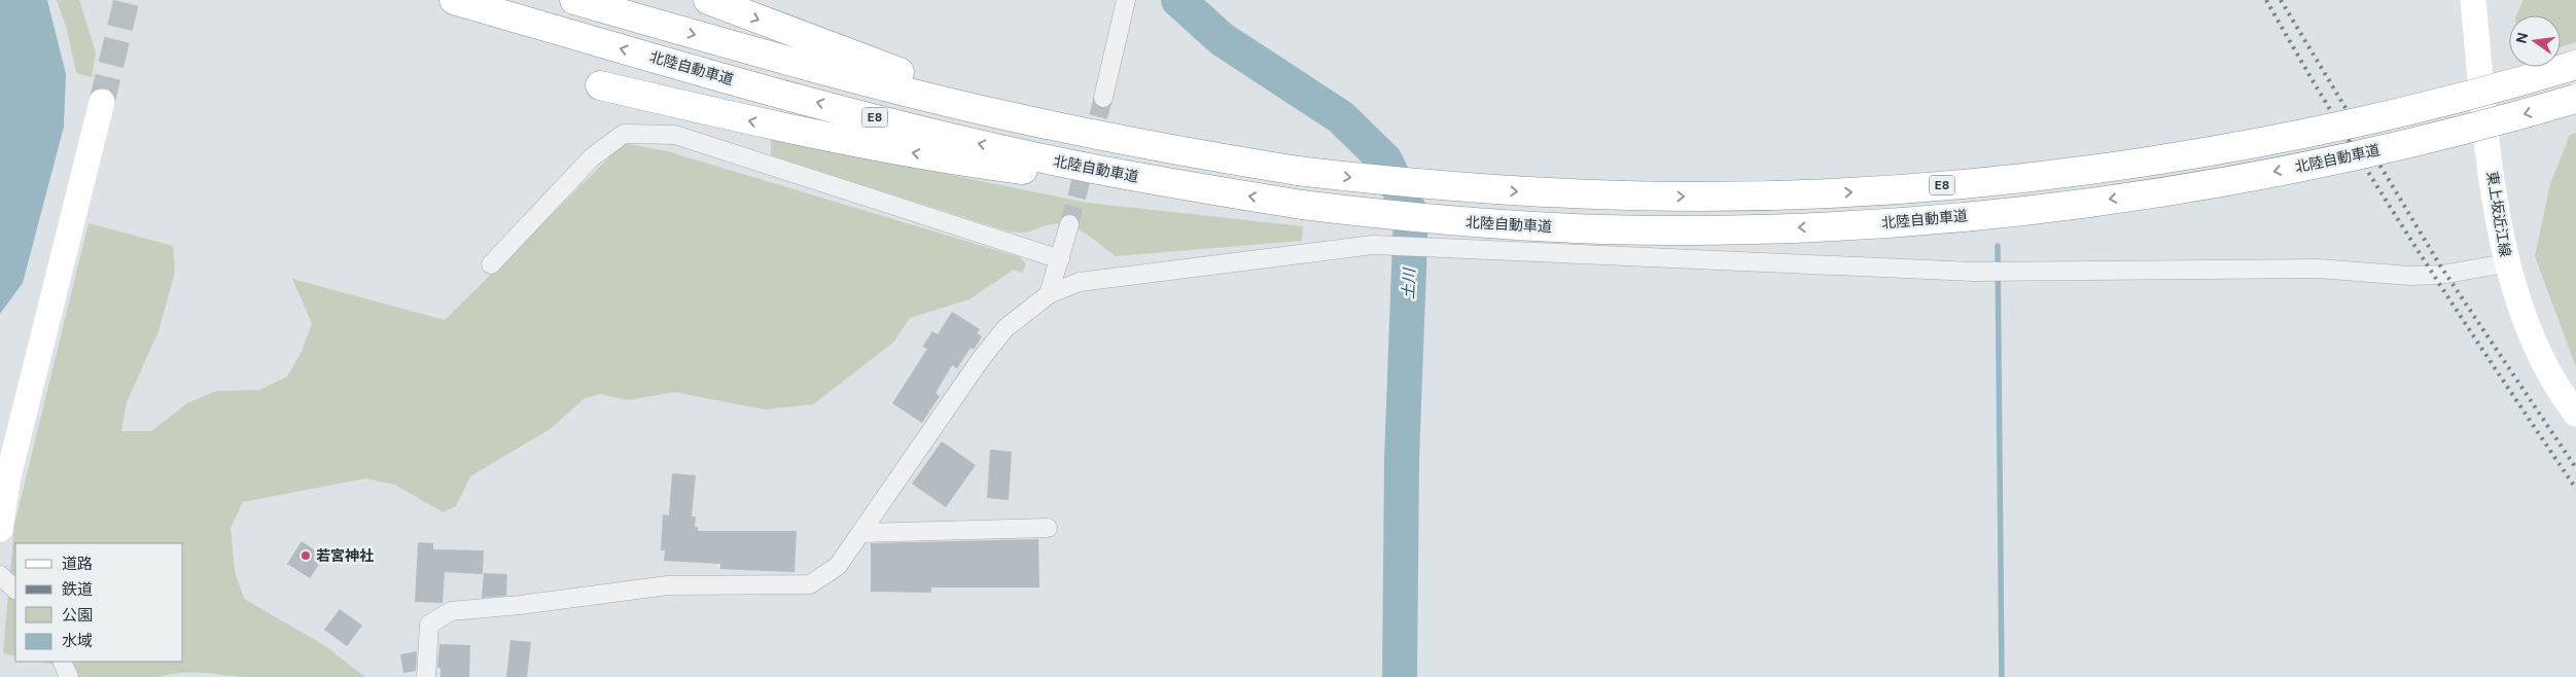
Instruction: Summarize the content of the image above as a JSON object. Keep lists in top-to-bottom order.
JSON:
{
  "streets": {
    "highway": ["北陸自動車道", "E8"],
    "street": ["東上坂近江線"]
  },
  "water": ["土川"],
  "places": ["若宮神社"],
  "legend": [
    "道路",
    "鉄道",
    "公園",
    "水域"
  ],
  "north": "left"
}
